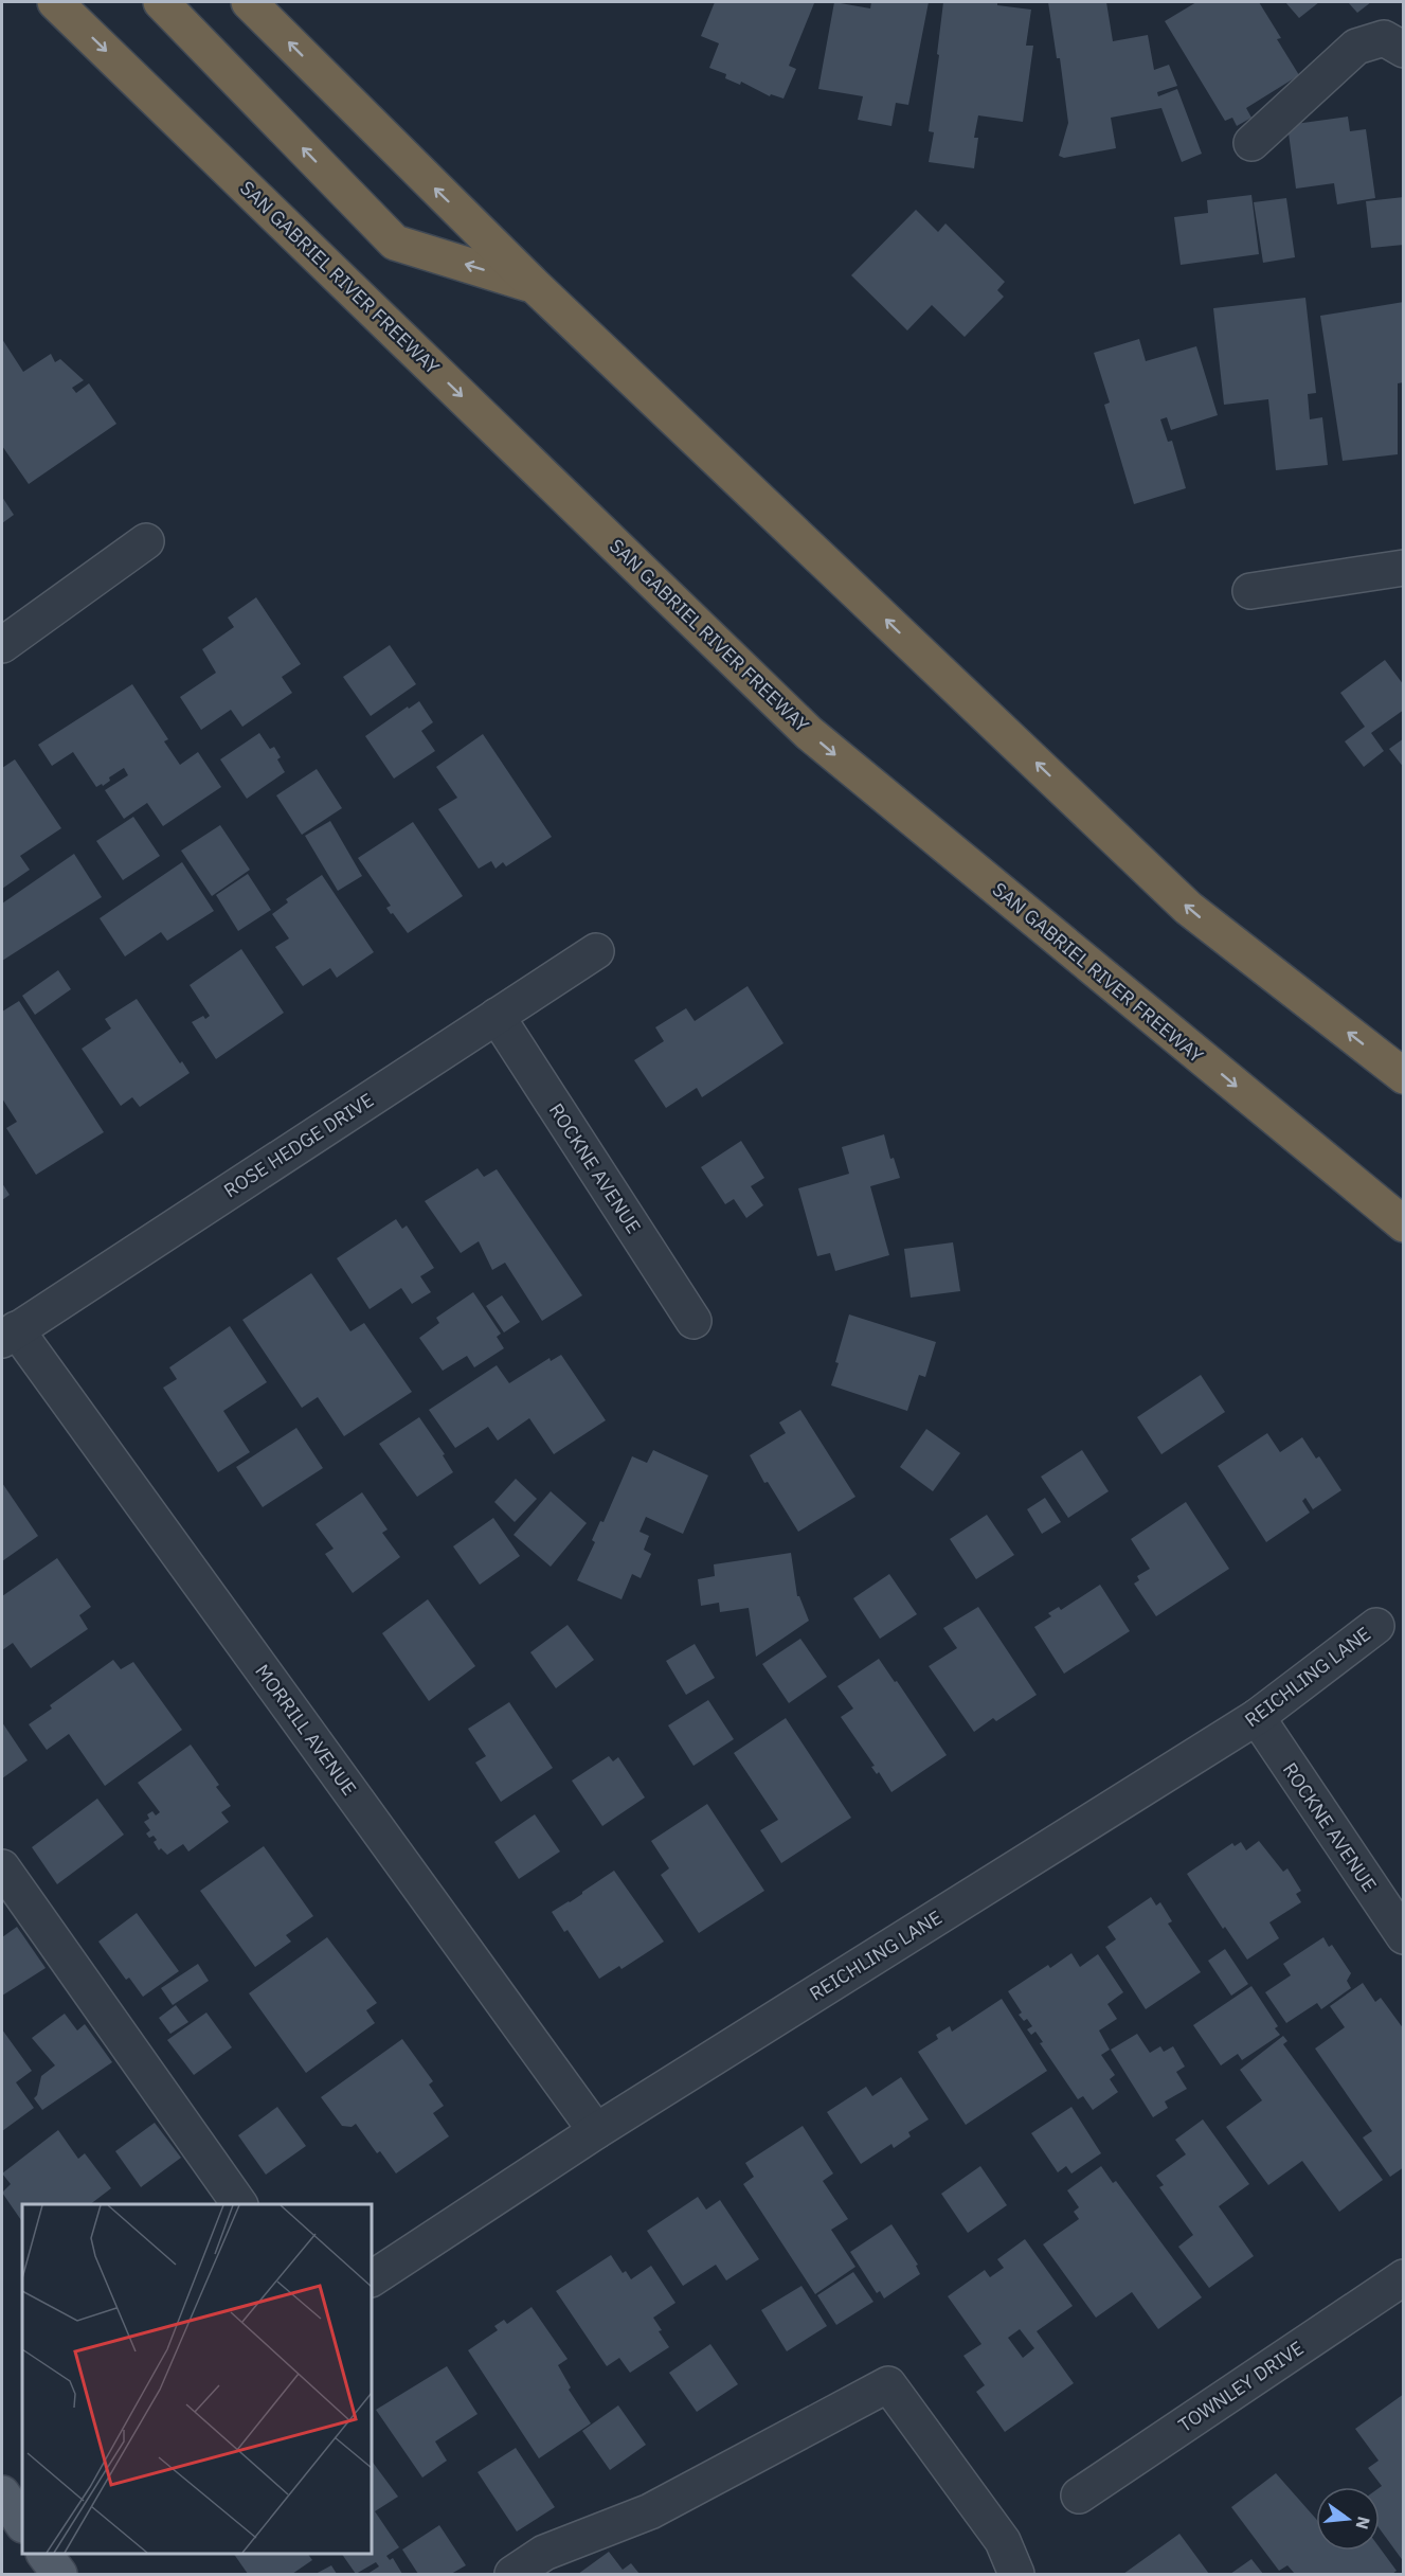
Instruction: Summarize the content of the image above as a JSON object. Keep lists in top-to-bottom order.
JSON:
{
  "streets": {
    "highway": ["SAN GABRIEL RIVER FREEWAY"],
    "street": [
      "ROSE HEDGE DRIVE",
      "ROCKNE AVENUE",
      "REICHLING LANE",
      "MORRILL AVENUE",
      "TOWNLEY DRIVE"
    ]
  },
  "crossings": [
    ["ROSE HEDGE DRIVE", "ROCKNE AVENUE"],
    ["ROSE HEDGE DRIVE", "MORRILL AVENUE"],
    ["ROCKNE AVENUE", "REICHLING LANE"],
    ["REICHLING LANE", "MORRILL AVENUE"]
  ],
  "north": "right"
}
